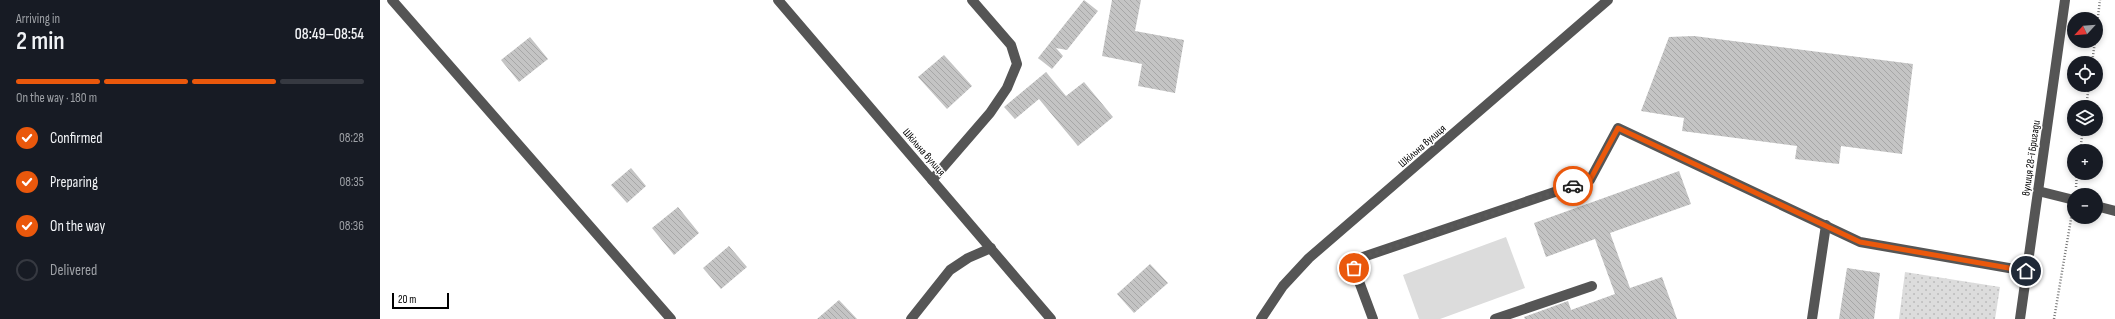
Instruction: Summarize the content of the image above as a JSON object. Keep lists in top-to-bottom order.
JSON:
{
  "streets": {
    "street": ["Шкільна вулиця", "вулиця 28-ї Бригади"]
  },
  "scale_bar": "20 m",
  "north": "bottom left",
  "page": {
    "heading": ["2 min", "Arriving in", "08:49–08:54"],
    "map_buttons": ["+", "−"],
    "bar": "On the way · 180 m",
    "list": [
      ["Confirmed", "08:28"],
      ["Preparing", "08:35"],
      ["On the way", "08:36"],
      "Delivered"
    ],
    "scale": "20 m"
  }
}
